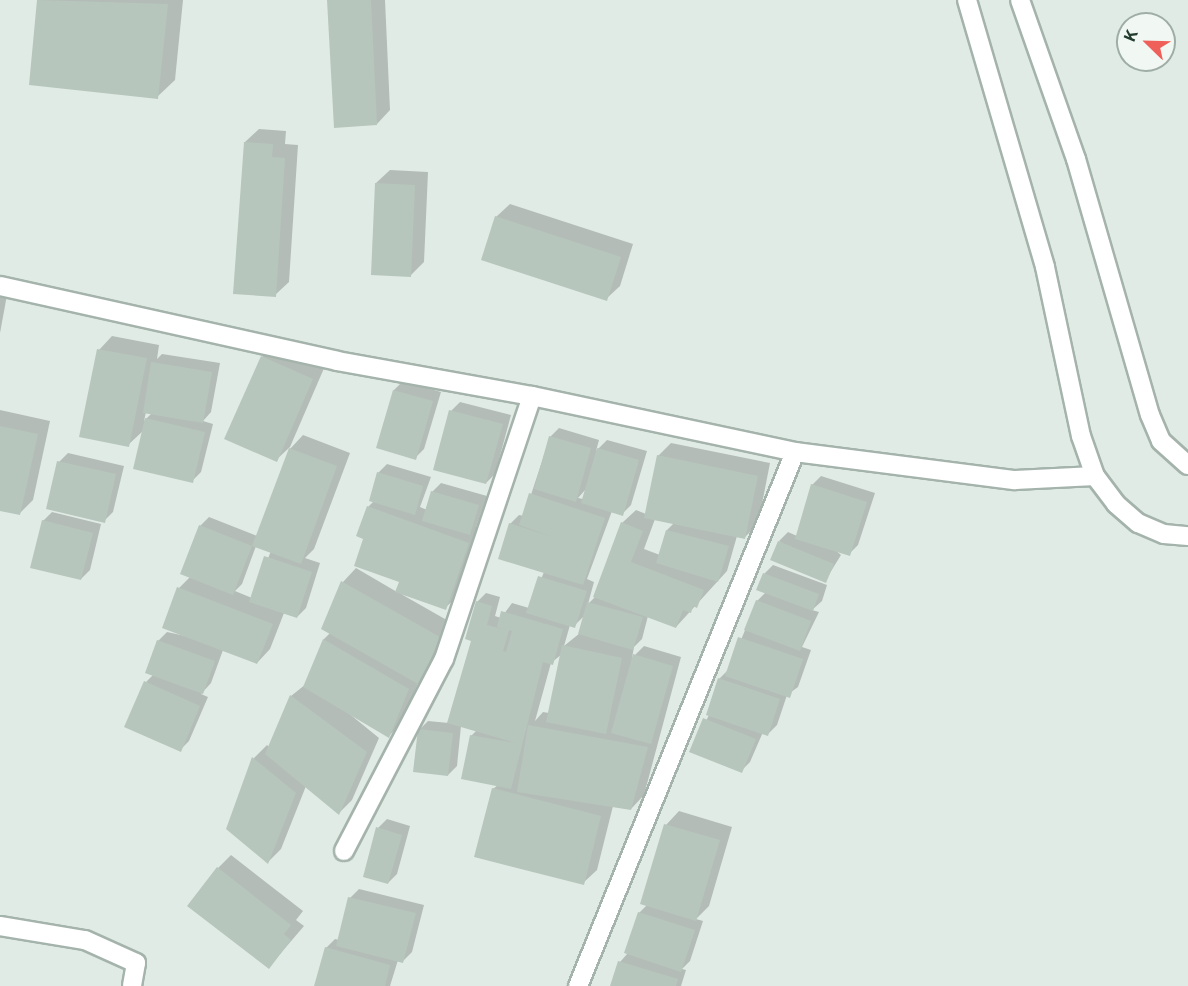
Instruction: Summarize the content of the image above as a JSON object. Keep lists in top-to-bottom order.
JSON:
{
  "north": "top left"
}
